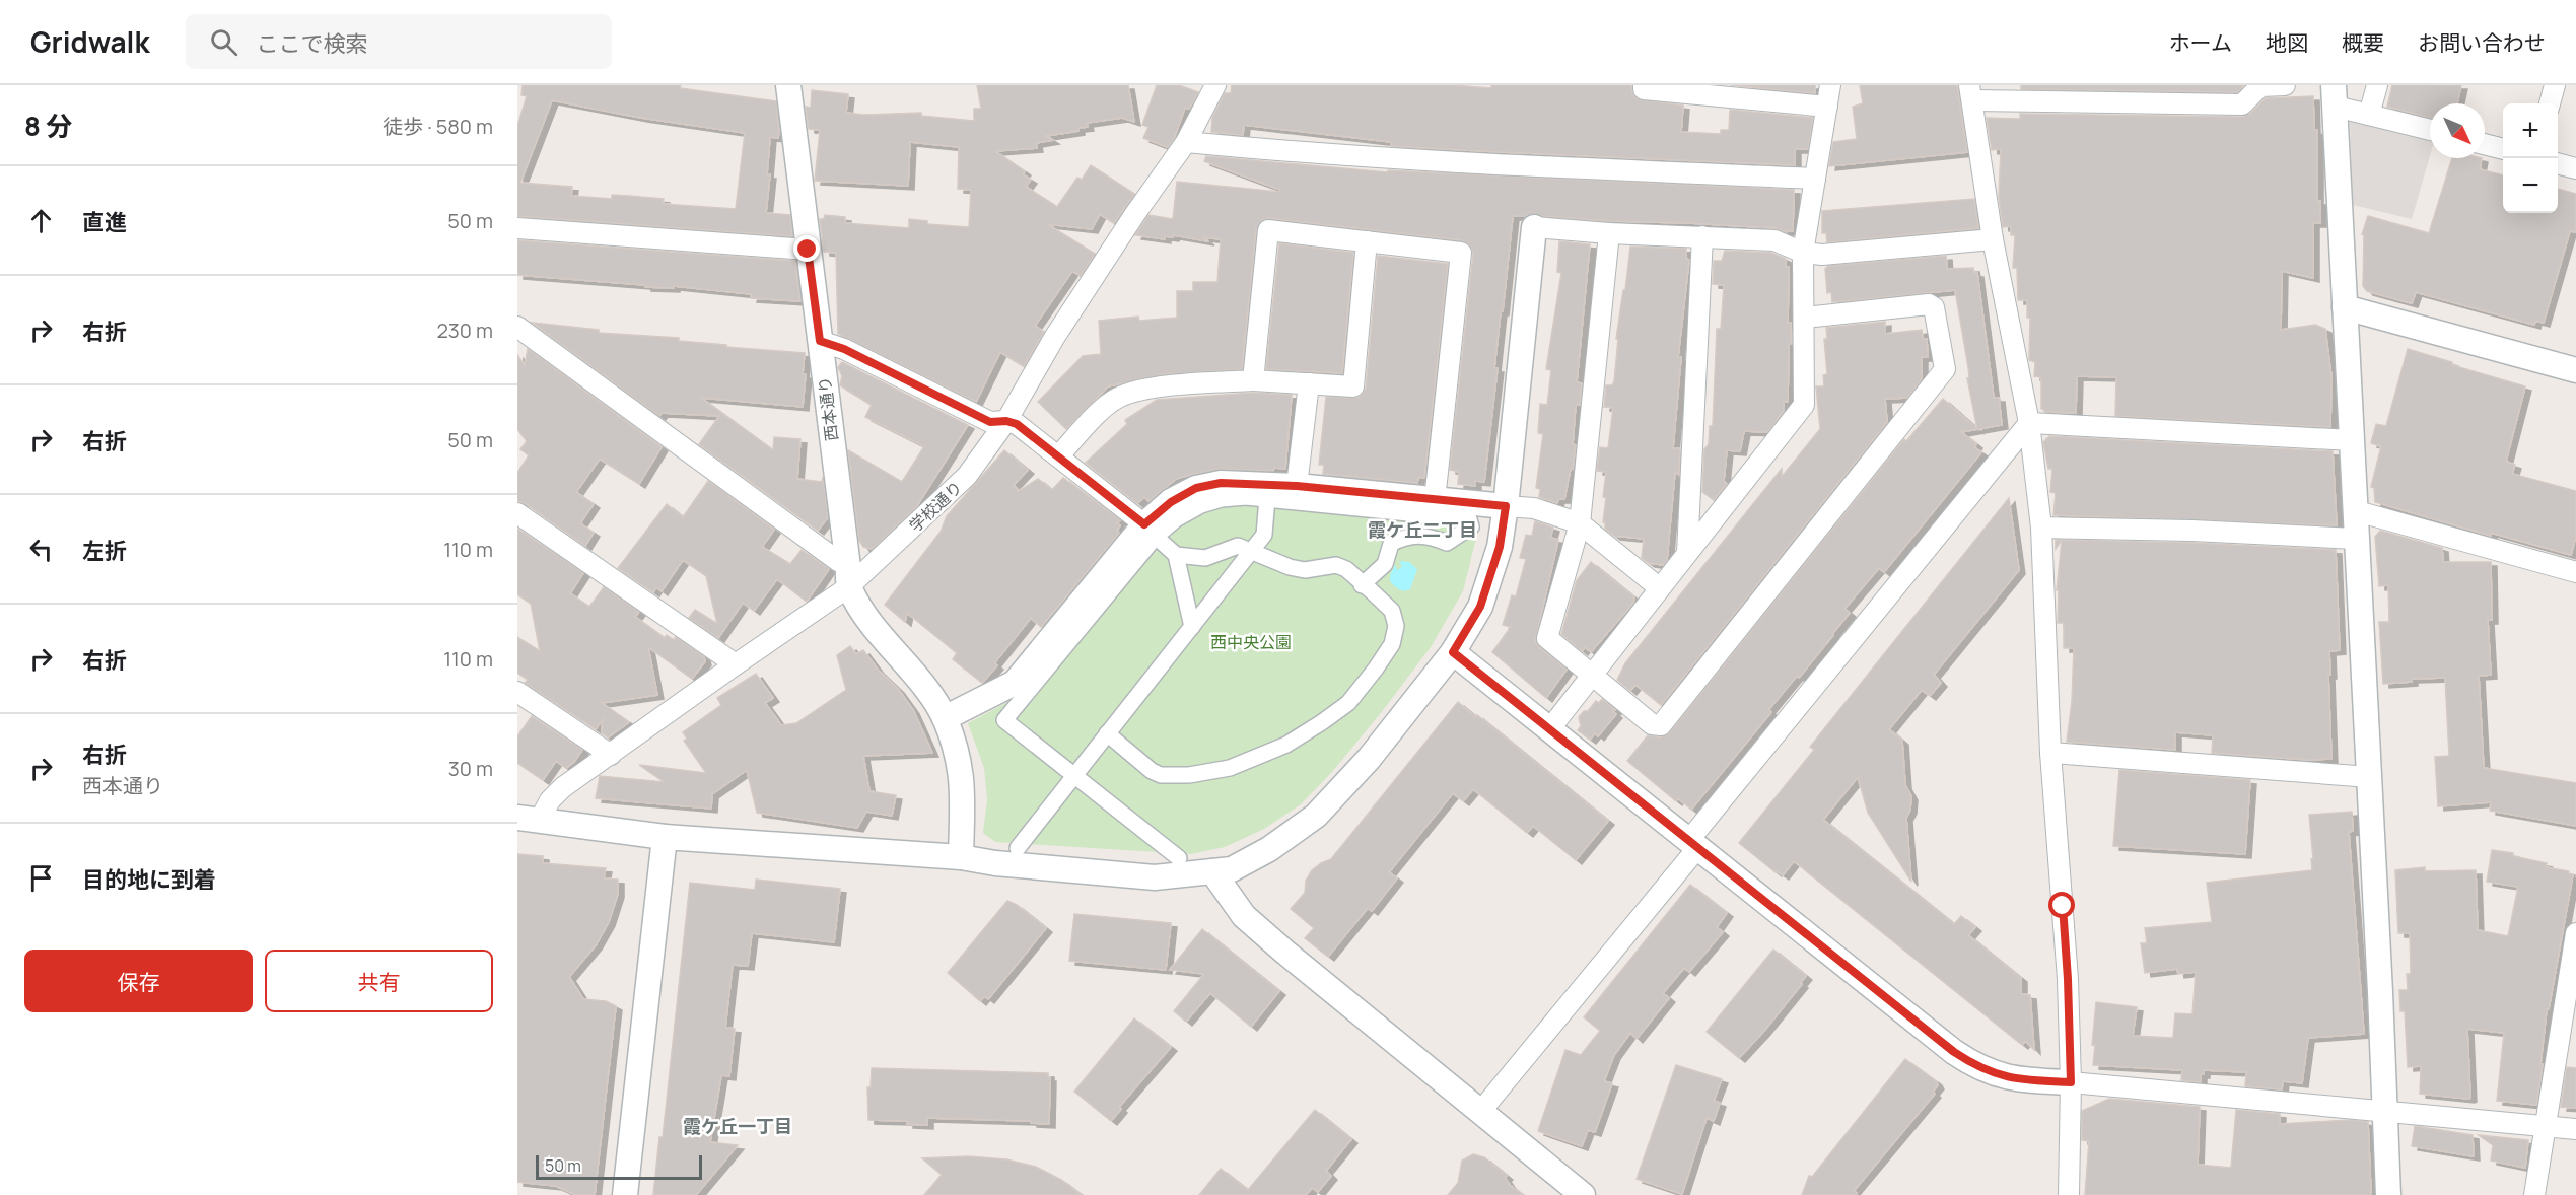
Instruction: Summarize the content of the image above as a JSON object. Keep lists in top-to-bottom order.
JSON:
{
  "streets": {
    "street": ["西本通り", "学校通り"]
  },
  "crossings": [
    ["西本通り", "学校通り"]
  ],
  "districts": ["霞ケ丘二丁目", "霞ケ丘一丁目"],
  "parks": ["西中央公園"],
  "scale_bar": "50 m",
  "north": "bottom right",
  "page": {
    "header": "Gridwalk",
    "search": "ここで検索",
    "nav": [
      "ホーム",
      "地図",
      "概要",
      "お問い合わせ"
    ],
    "heading": ["8 分", "徒歩 · 580 m"],
    "map_buttons": ["+", "−"],
    "list": [
      ["直進", "50 m"],
      ["右折", "230 m"],
      ["右折", "50 m"],
      ["左折", "110 m"],
      ["右折", "110 m"],
      ["右折", "西本通り", "30 m"],
      "目的地に到着"
    ],
    "buttons": ["保存", "共有"],
    "scale": "50 m"
  }
}
